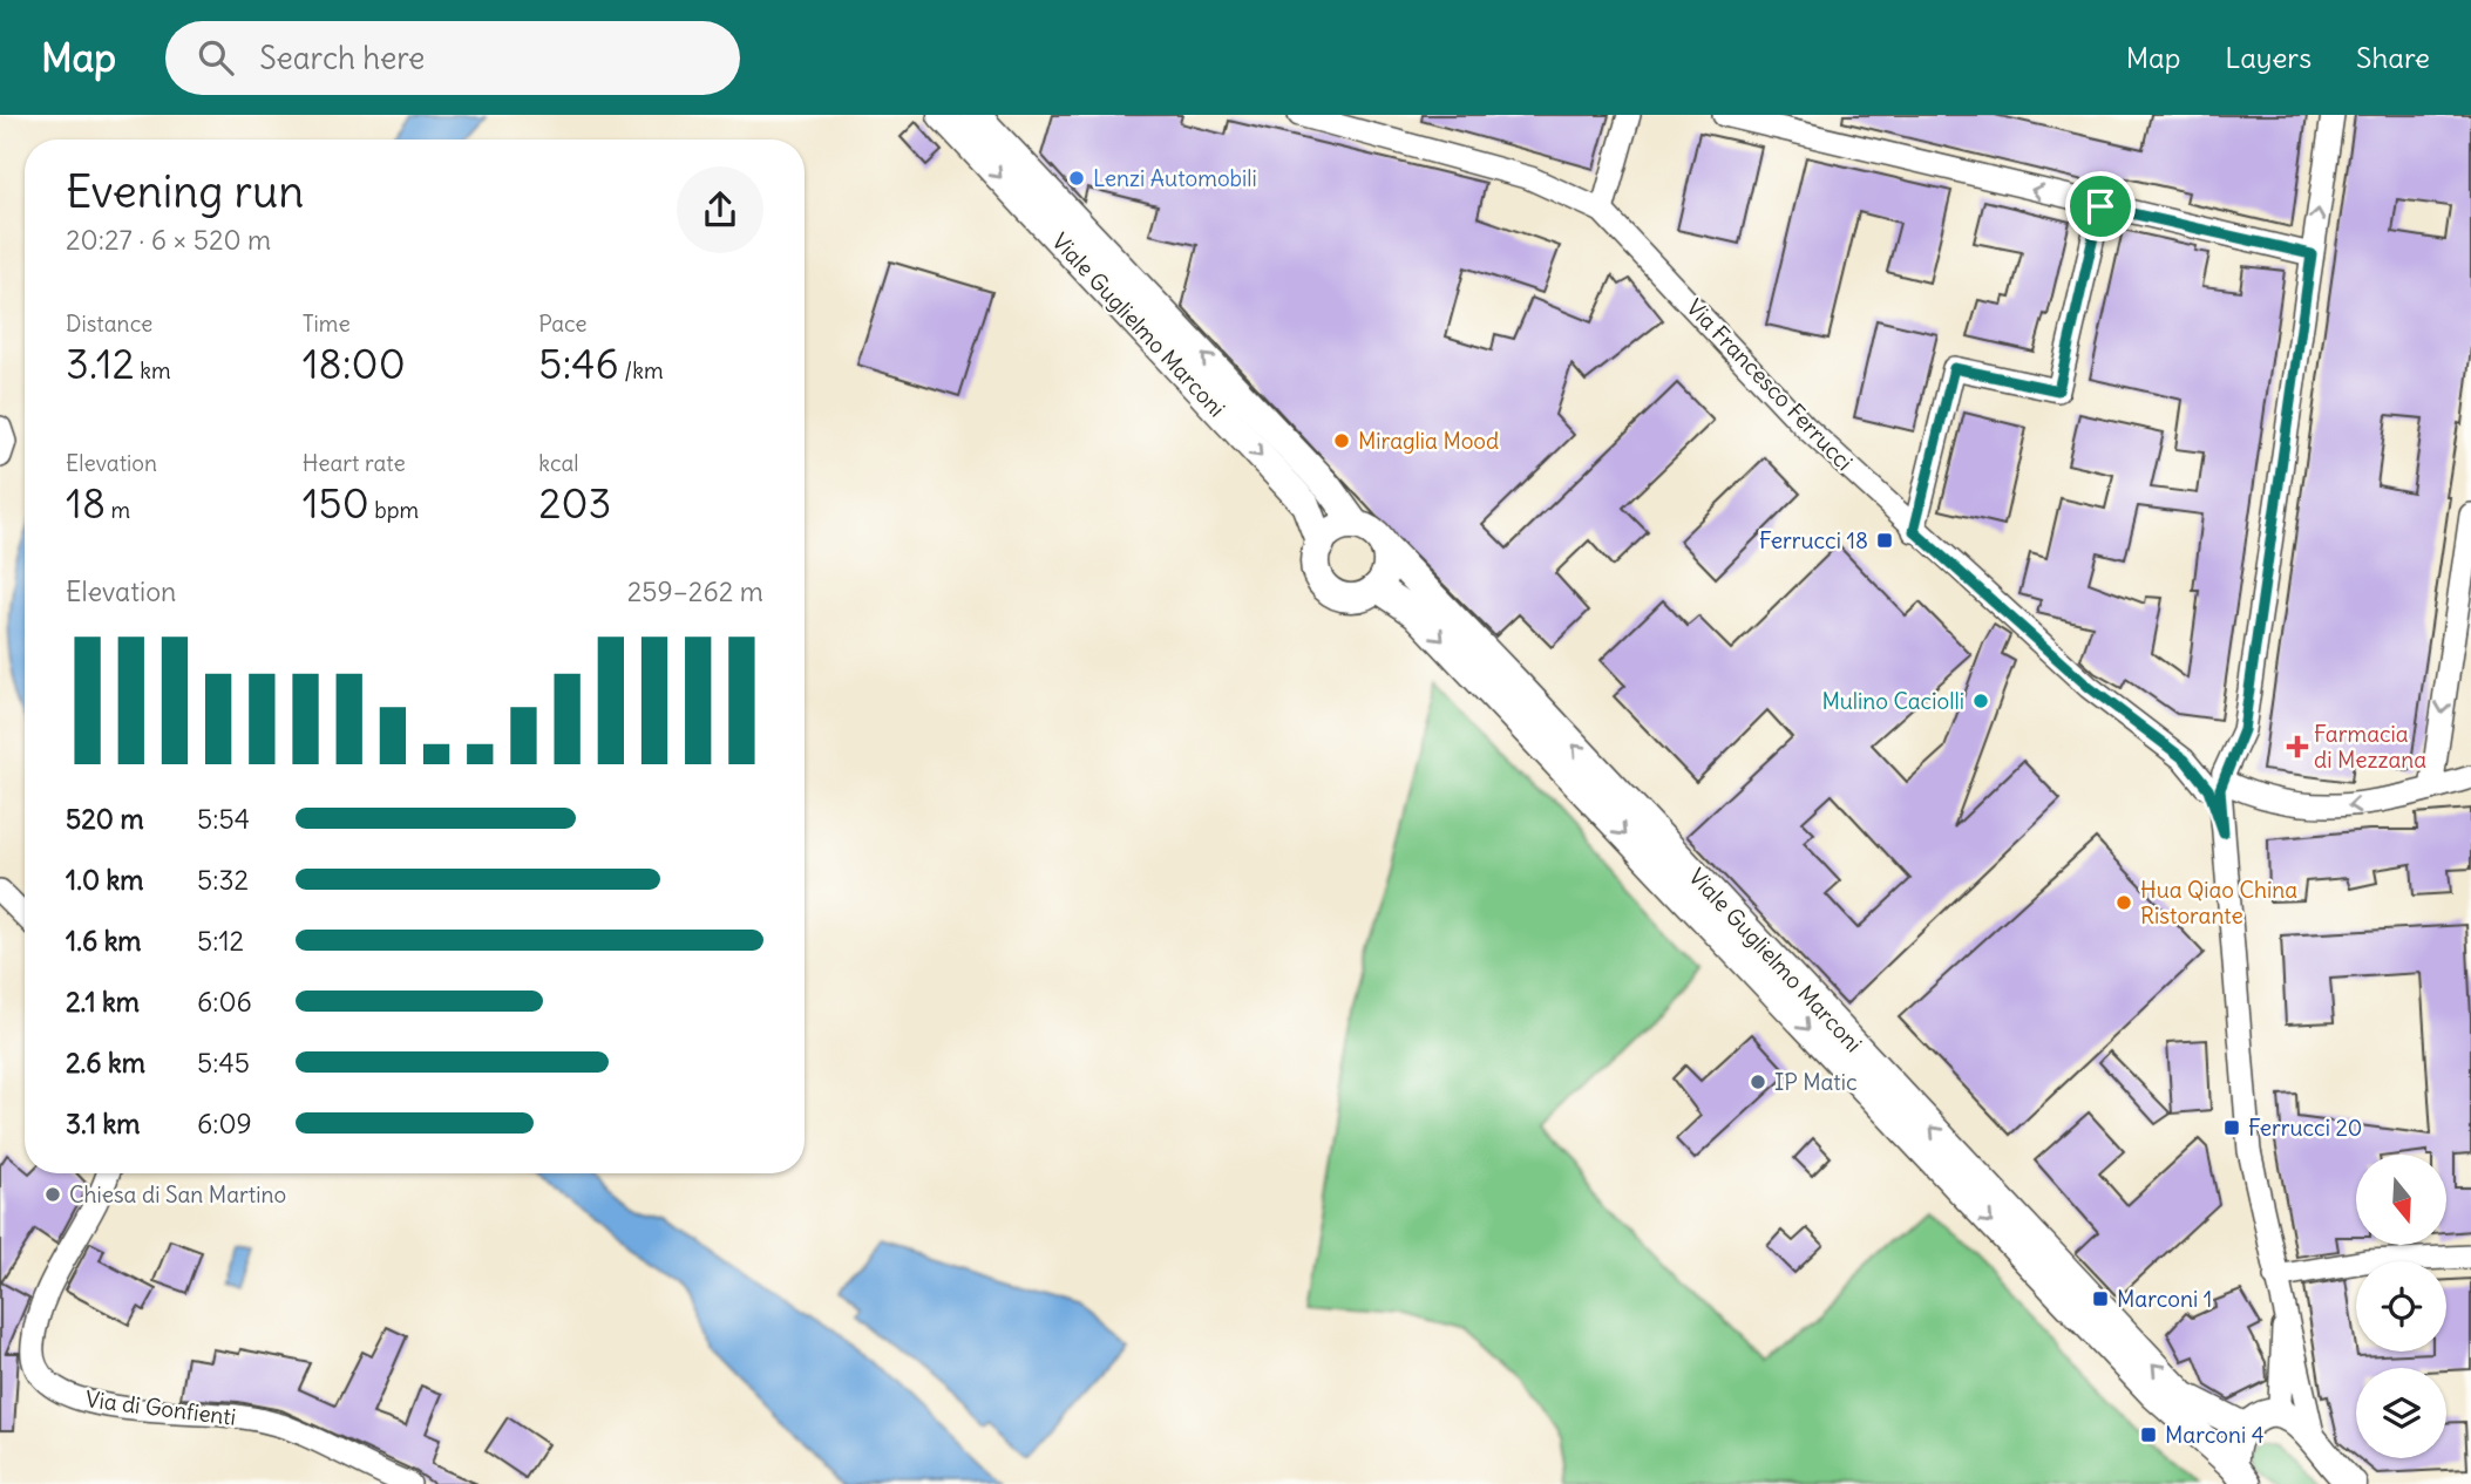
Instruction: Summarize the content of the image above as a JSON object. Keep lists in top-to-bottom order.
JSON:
{
  "streets": {
    "main road": ["Viale Guglielmo Marconi"],
    "street": ["Via Francesco Ferrucci", "Via di Gonfienti"]
  },
  "places": {
    "other": [
      "Lenzi Automobili",
      "Miraglia Mood",
      "Mulino Caciolli",
      "Hua Qiao China Ristorante",
      "IP Matic",
      "Chiesa di San Martino"
    ],
    "transit": [
      "Ferrucci 18",
      "Ferrucci 20",
      "Marconi 1",
      "Marconi 4"
    ],
    "health": ["Farmacia di Mezzana"]
  },
  "north": "bottom",
  "page": {
    "header": "Map",
    "search": "Search here",
    "nav": ["Map", "Layers", "Share"],
    "heading": ["Evening run", "20:27 · 6 × 520 m"],
    "stats": [
      ["Distance", "3.12 km"],
      ["Time", "18:00"],
      ["Pace", "5:46 /km"],
      ["Elevation", "18 m"],
      ["Heart rate", "150 bpm"],
      ["kcal", "203"]
    ],
    "chart": ["Elevation", "259–262 m"],
    "list": [
      {
        "name": "520 m",
        "note": "5:54"
      },
      {
        "name": "1.0 km",
        "note": "5:32"
      },
      {
        "name": "1.6 km",
        "note": "5:12"
      },
      {
        "name": "2.1 km",
        "note": "6:06"
      },
      {
        "name": "2.6 km",
        "note": "5:45"
      },
      {
        "name": "3.1 km",
        "note": "6:09"
      }
    ]
  }
}
